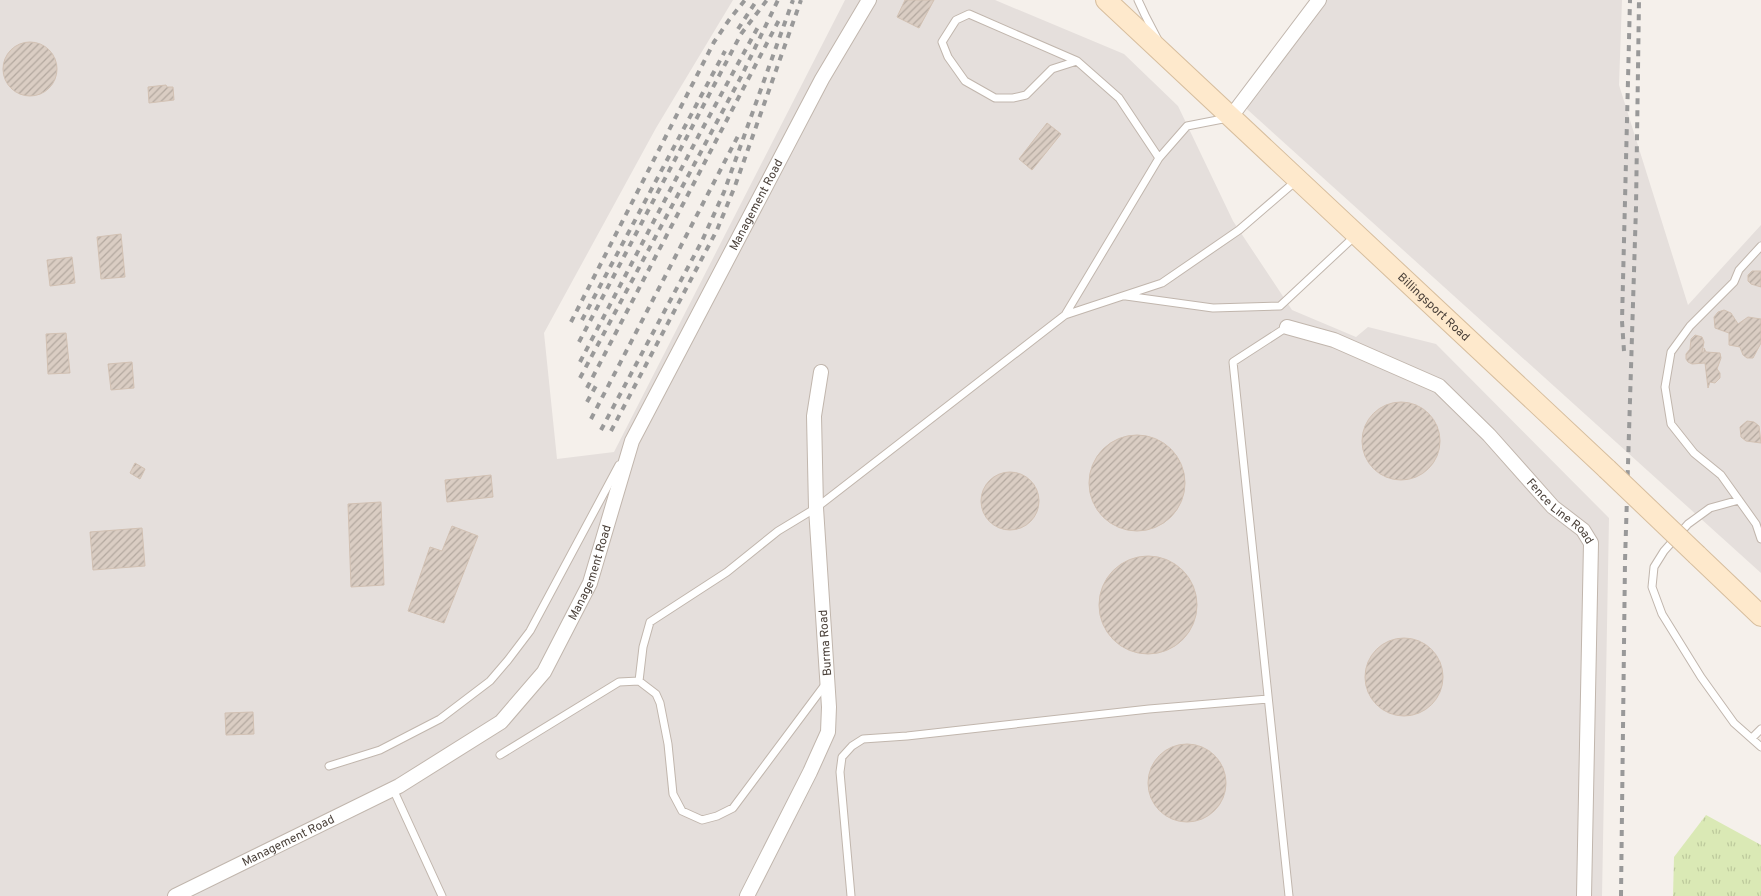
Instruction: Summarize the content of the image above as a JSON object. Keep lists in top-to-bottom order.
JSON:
{
  "streets": {
    "street": [
      "Management Road",
      "Billingsport Road",
      "Fence Line Road",
      "Burma Road"
    ]
  }
}
